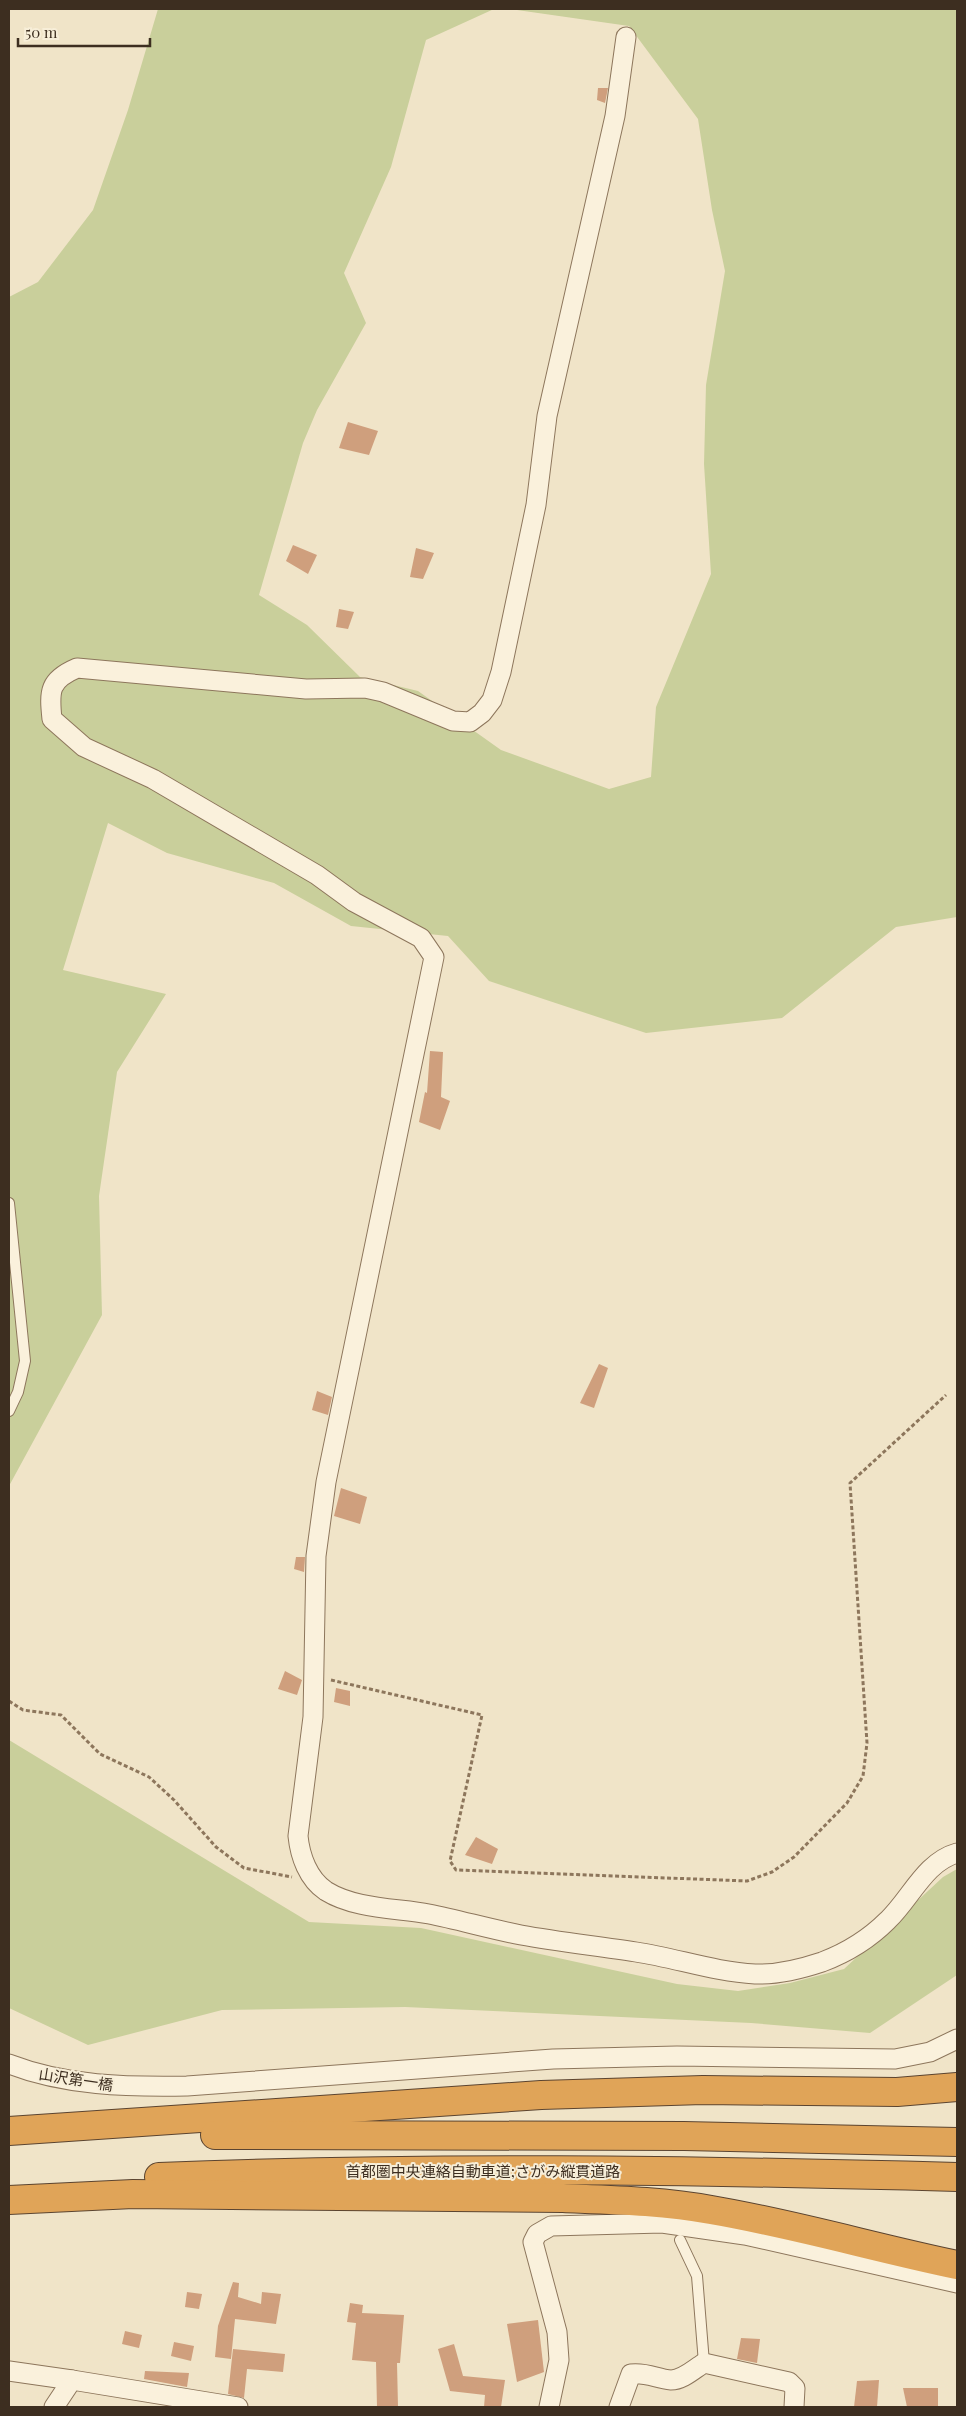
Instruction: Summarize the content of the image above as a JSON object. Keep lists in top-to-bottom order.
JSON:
{
  "streets": {
    "highway": ["首都圏中央連絡自動車道;さがみ縦貫道路"],
    "street": ["山沢第一橋"]
  },
  "scale_bar": "50 m"
}
